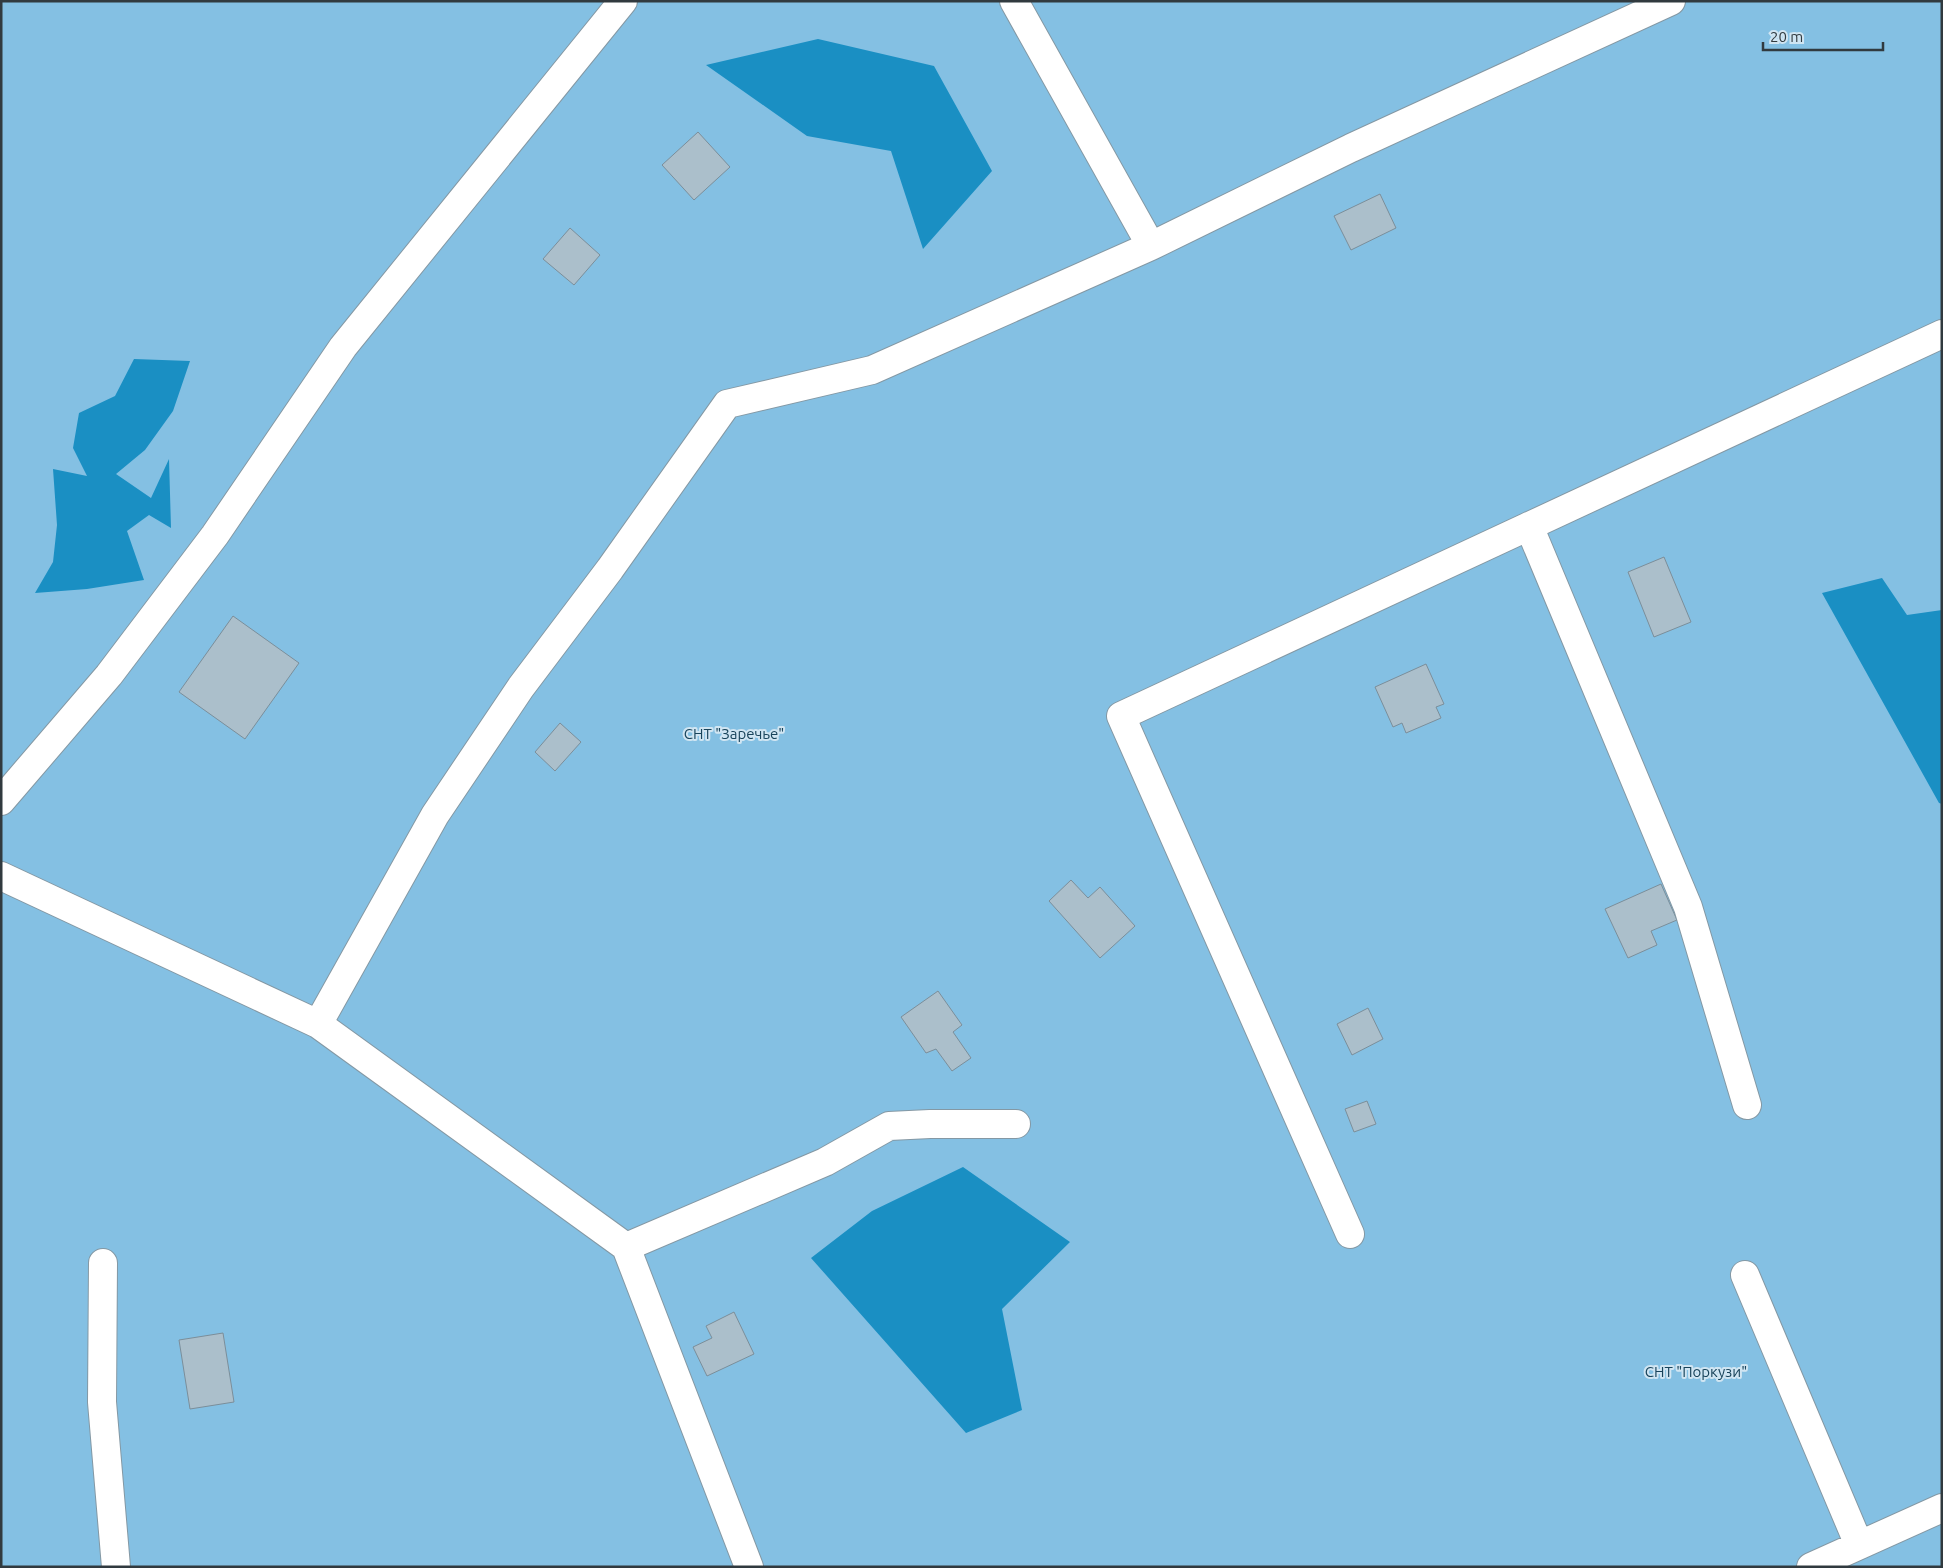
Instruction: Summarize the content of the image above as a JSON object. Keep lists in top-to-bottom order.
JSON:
{
  "parks": ["СНТ \"Заречье\"", "СНТ \"Поркузи\""],
  "scale_bar": "20 m"
}
